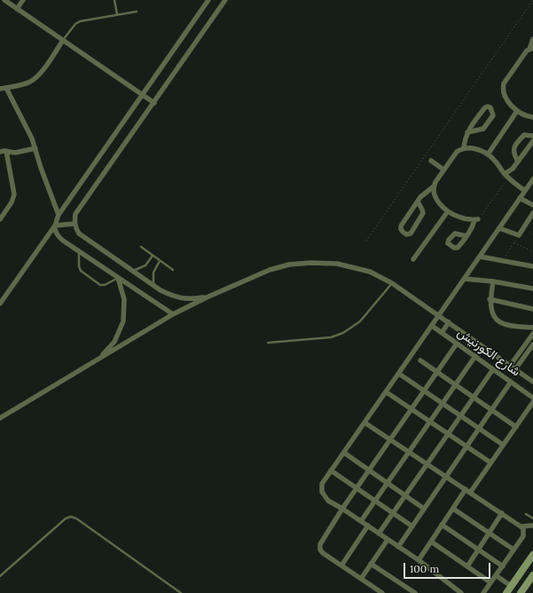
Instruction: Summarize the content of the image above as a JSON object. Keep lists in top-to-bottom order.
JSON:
{
  "streets": {
    "street": ["شارع الكورنيش"]
  },
  "scale_bar": "100 m"
}
